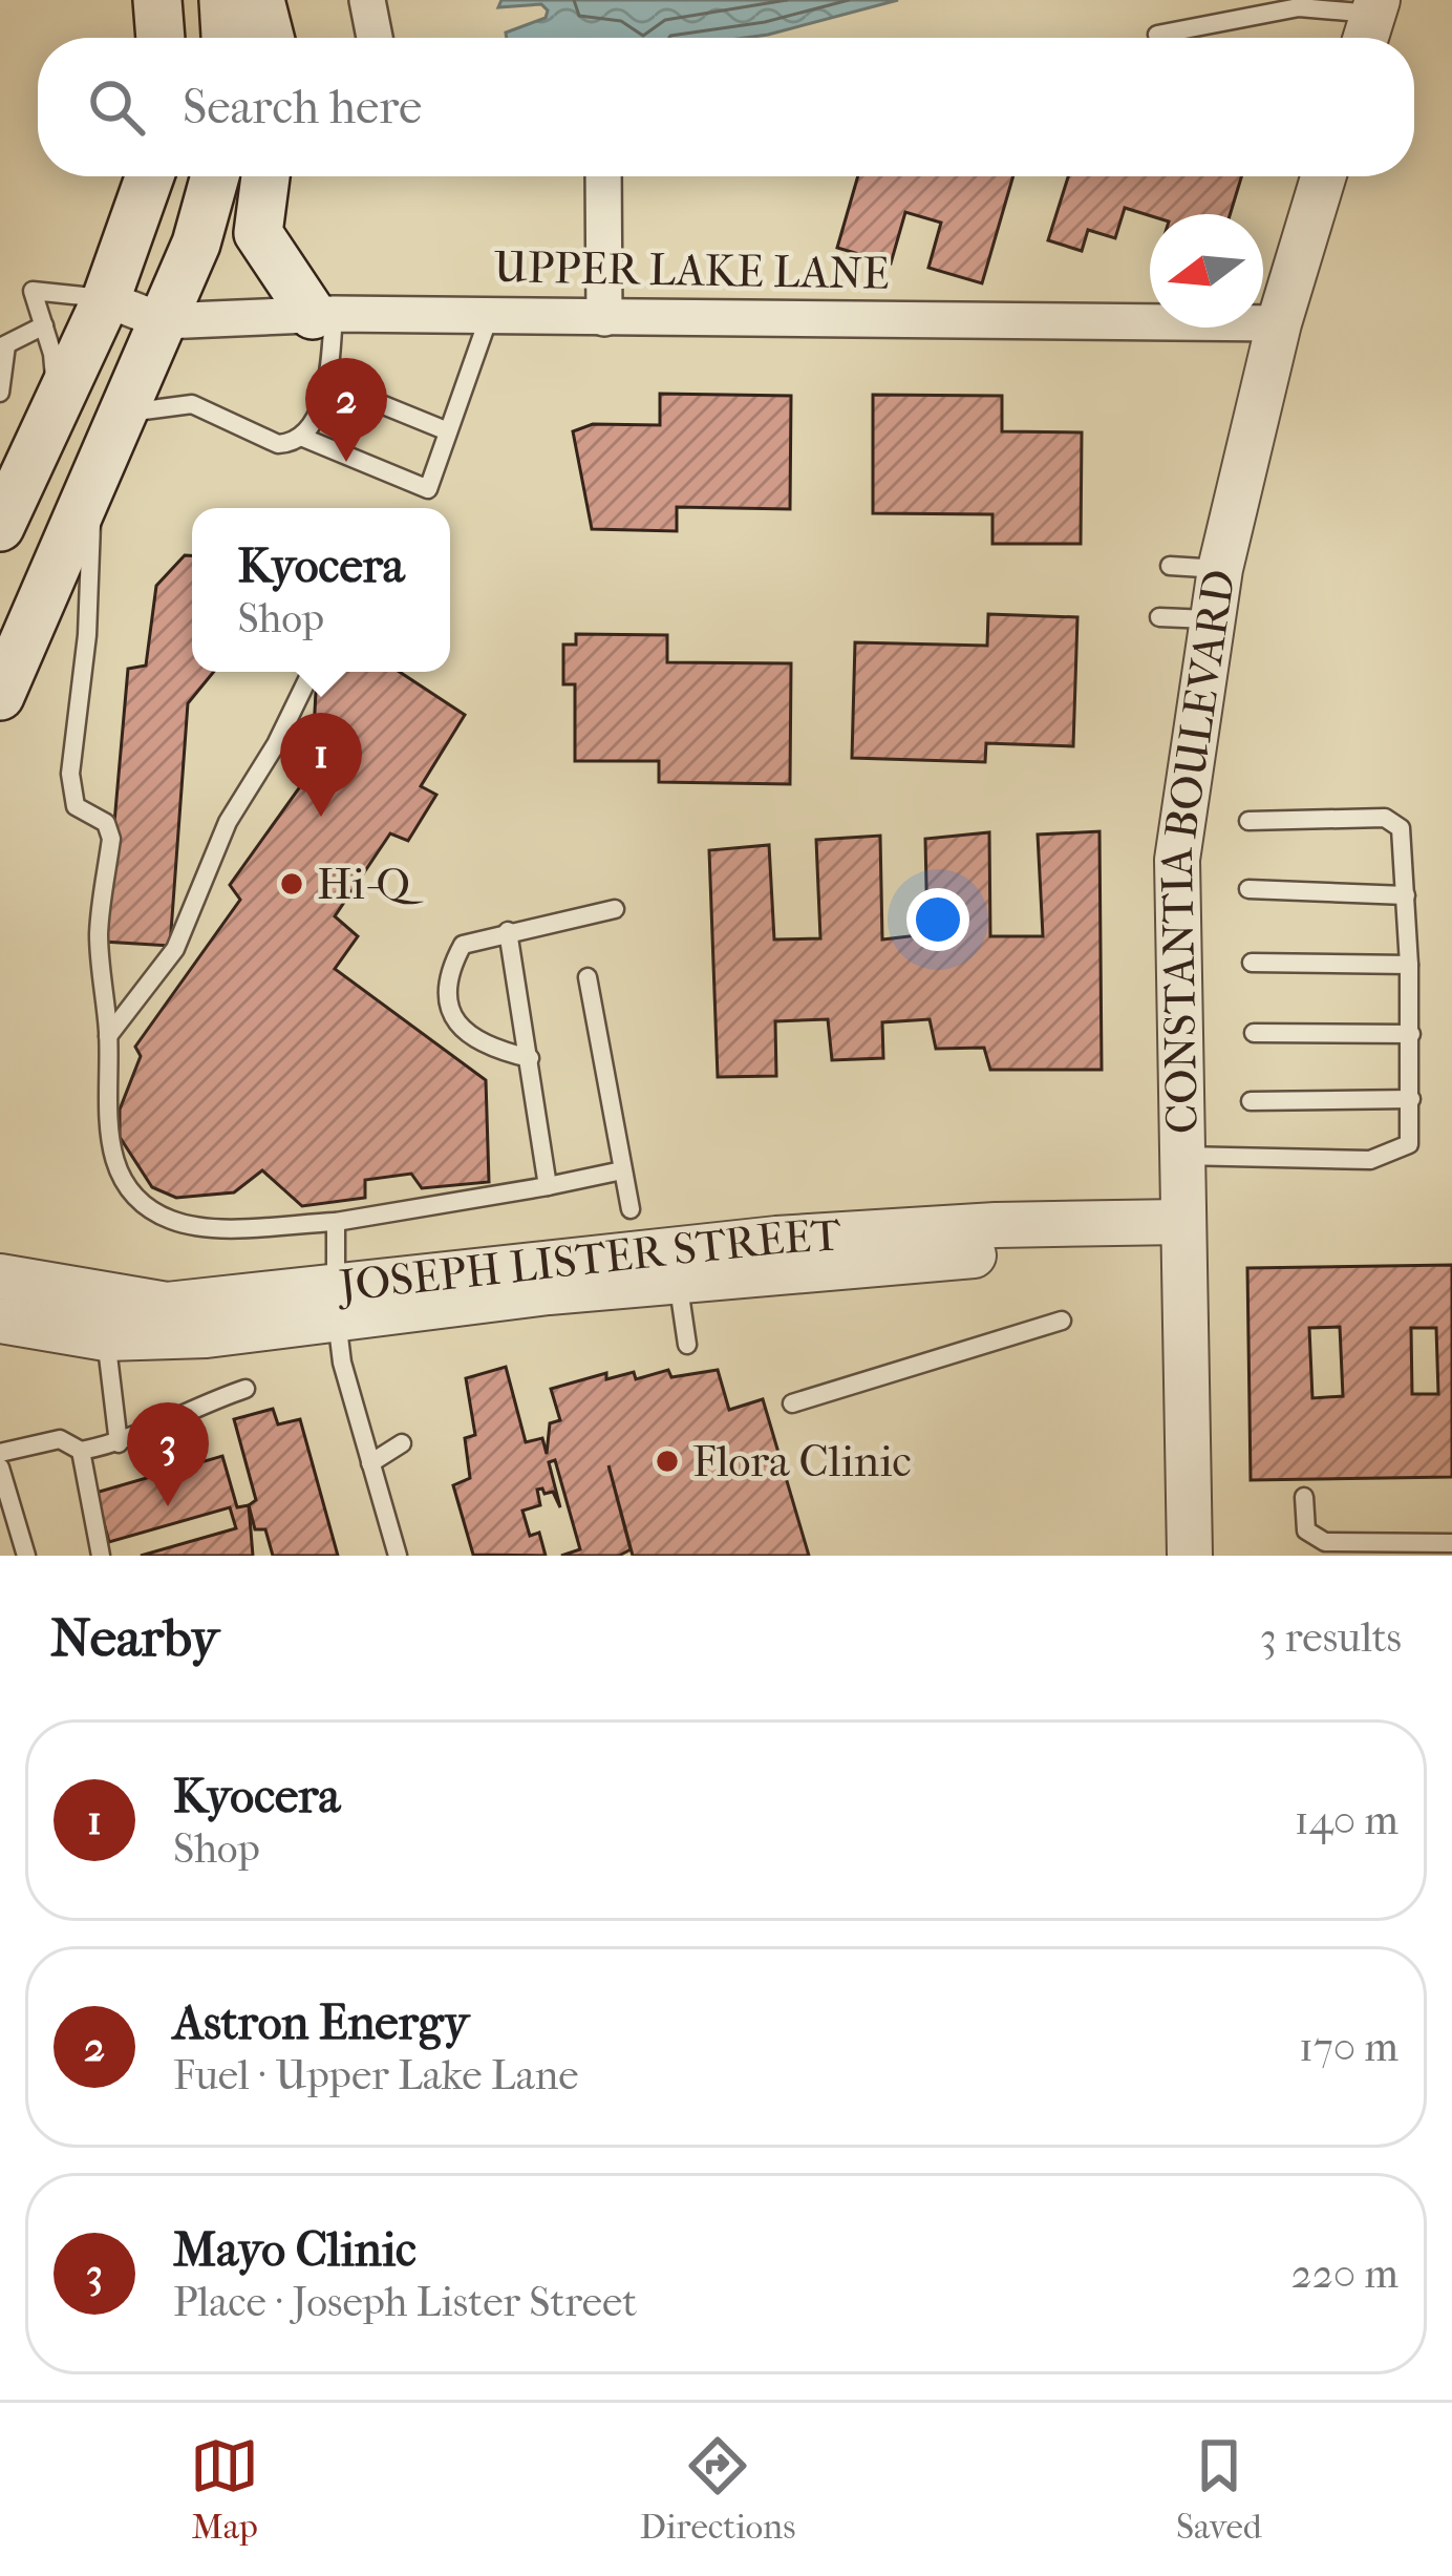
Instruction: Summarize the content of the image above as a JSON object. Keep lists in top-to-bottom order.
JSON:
{
  "streets": {
    "street": ["UPPER LAKE LANE", "CONSTANTIA BOULEVARD", "JOSEPH LISTER STREET"]
  },
  "crossings": [
    ["UPPER LAKE LANE", "CONSTANTIA BOULEVARD"],
    ["CONSTANTIA BOULEVARD", "JOSEPH LISTER STREET"]
  ],
  "places": ["Hi-Q", "Flora Clinic"],
  "north": "left",
  "page": {
    "search": "Search here",
    "pins": ["2", "1", "3"],
    "popup": ["Kyocera", "Shop"],
    "heading": ["Nearby", "3 results"],
    "list": [
      {
        "mark": "1",
        "name": "Kyocera",
        "note": "Shop",
        "value": "140 m"
      },
      {
        "mark": "2",
        "name": "Astron Energy",
        "note": "Fuel · Upper Lake Lane",
        "value": "170 m"
      },
      {
        "mark": "3",
        "name": "Mayo Clinic",
        "note": "Place · Joseph Lister Street",
        "value": "220 m"
      }
    ],
    "nav": ["Map", "Directions", "Saved"]
  }
}
